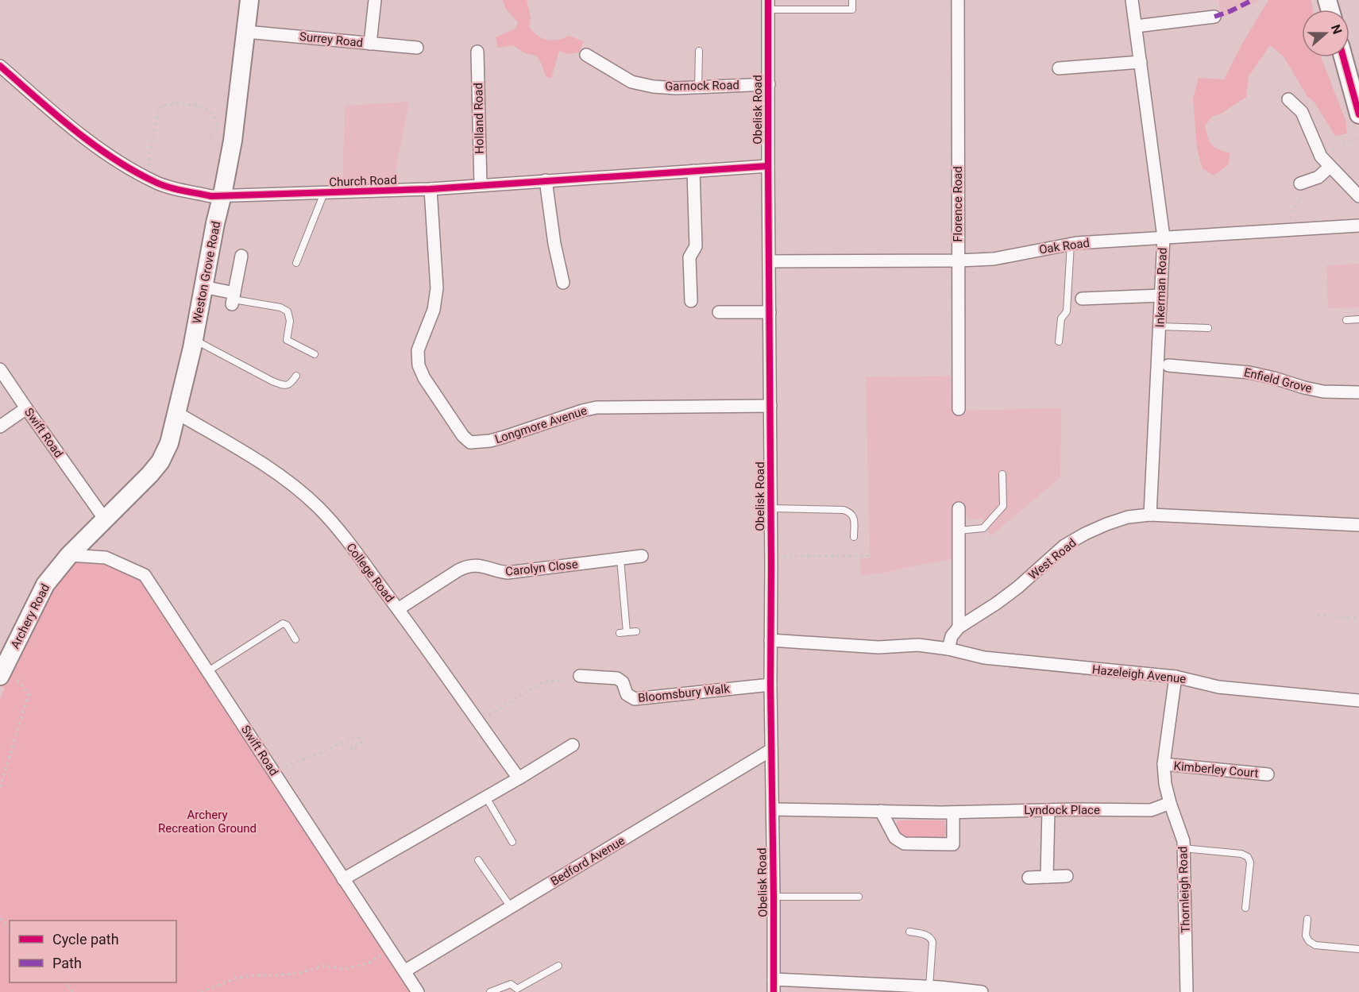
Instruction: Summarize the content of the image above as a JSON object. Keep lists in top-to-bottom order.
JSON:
{
  "streets": {
    "street": [
      "Surrey Road",
      "Garnock Road",
      "Obelisk Road",
      "Holland Road",
      "Church Road",
      "Florence Road",
      "Oak Road",
      "Weston Grove Road",
      "Inkerman Road",
      "Enfield Grove",
      "Longmore Avenue",
      "Swift Road",
      "West Road",
      "Carolyn Close",
      "College Road",
      "Archery Road",
      "Hazeleigh Avenue",
      "Bloomsbury Walk",
      "Kimberley Court",
      "Lyndock Place",
      "Bedford Avenue",
      "Thornleigh Road"
    ]
  },
  "crossings": [
    ["Surrey Road", "Weston Grove Road"],
    ["Garnock Road", "Obelisk Road"],
    ["Obelisk Road", "Church Road"],
    ["Obelisk Road", "Oak Road"],
    ["Obelisk Road", "Longmore Avenue"],
    ["Obelisk Road", "Bloomsbury Walk"],
    ["Obelisk Road", "Lyndock Place"],
    ["Obelisk Road", "Bedford Avenue"],
    ["Holland Road", "Church Road"],
    ["Church Road", "Weston Grove Road"],
    ["Church Road", "Longmore Avenue"],
    ["Florence Road", "Oak Road"],
    ["Oak Road", "Inkerman Road"],
    ["Weston Grove Road", "Swift Road"],
    ["Weston Grove Road", "College Road"],
    ["Weston Grove Road", "Archery Road"],
    ["Inkerman Road", "West Road"],
    ["Swift Road", "Archery Road"],
    ["Swift Road", "Bedford Avenue"],
    ["Carolyn Close", "College Road"],
    ["Hazeleigh Avenue", "Thornleigh Road"],
    ["Kimberley Court", "Thornleigh Road"],
    ["Lyndock Place", "Thornleigh Road"]
  ],
  "parks": ["Archery Recreation Ground"],
  "legend": ["Cycle path", "Path"],
  "north": "right"
}
